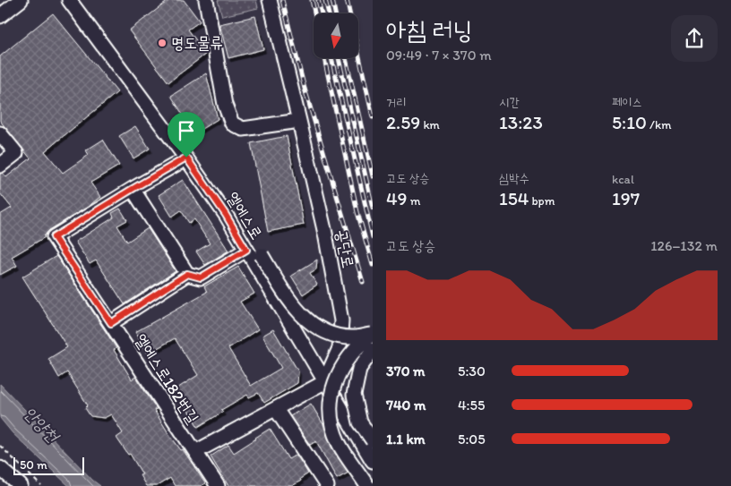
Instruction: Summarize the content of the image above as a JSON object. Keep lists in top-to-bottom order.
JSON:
{
  "streets": {
    "street": ["엘에스로", "공단로", "엘에스로182번길"]
  },
  "crossings": [
    ["엘에스로", "공단로"],
    ["엘에스로", "엘에스로182번길"]
  ],
  "water": ["안양천"],
  "places": ["명도물류"],
  "scale_bar": "50 m",
  "north": "bottom",
  "page": {
    "heading": ["아침 러닝", "09:49 · 7 × 370 m"],
    "stats": [
      ["거리", "2.59 km"],
      ["시간", "13:23"],
      ["페이스", "5:10 /km"],
      ["고도 상승", "49 m"],
      ["심박수", "154 bpm"],
      ["kcal", "197"]
    ],
    "chart": ["고도 상승", "126–132 m"],
    "list": [
      {
        "name": "370 m",
        "note": "5:30"
      },
      {
        "name": "740 m",
        "note": "4:55"
      },
      {
        "name": "1.1 km",
        "note": "5:05"
      }
    ],
    "scale": "50 m"
  }
}
